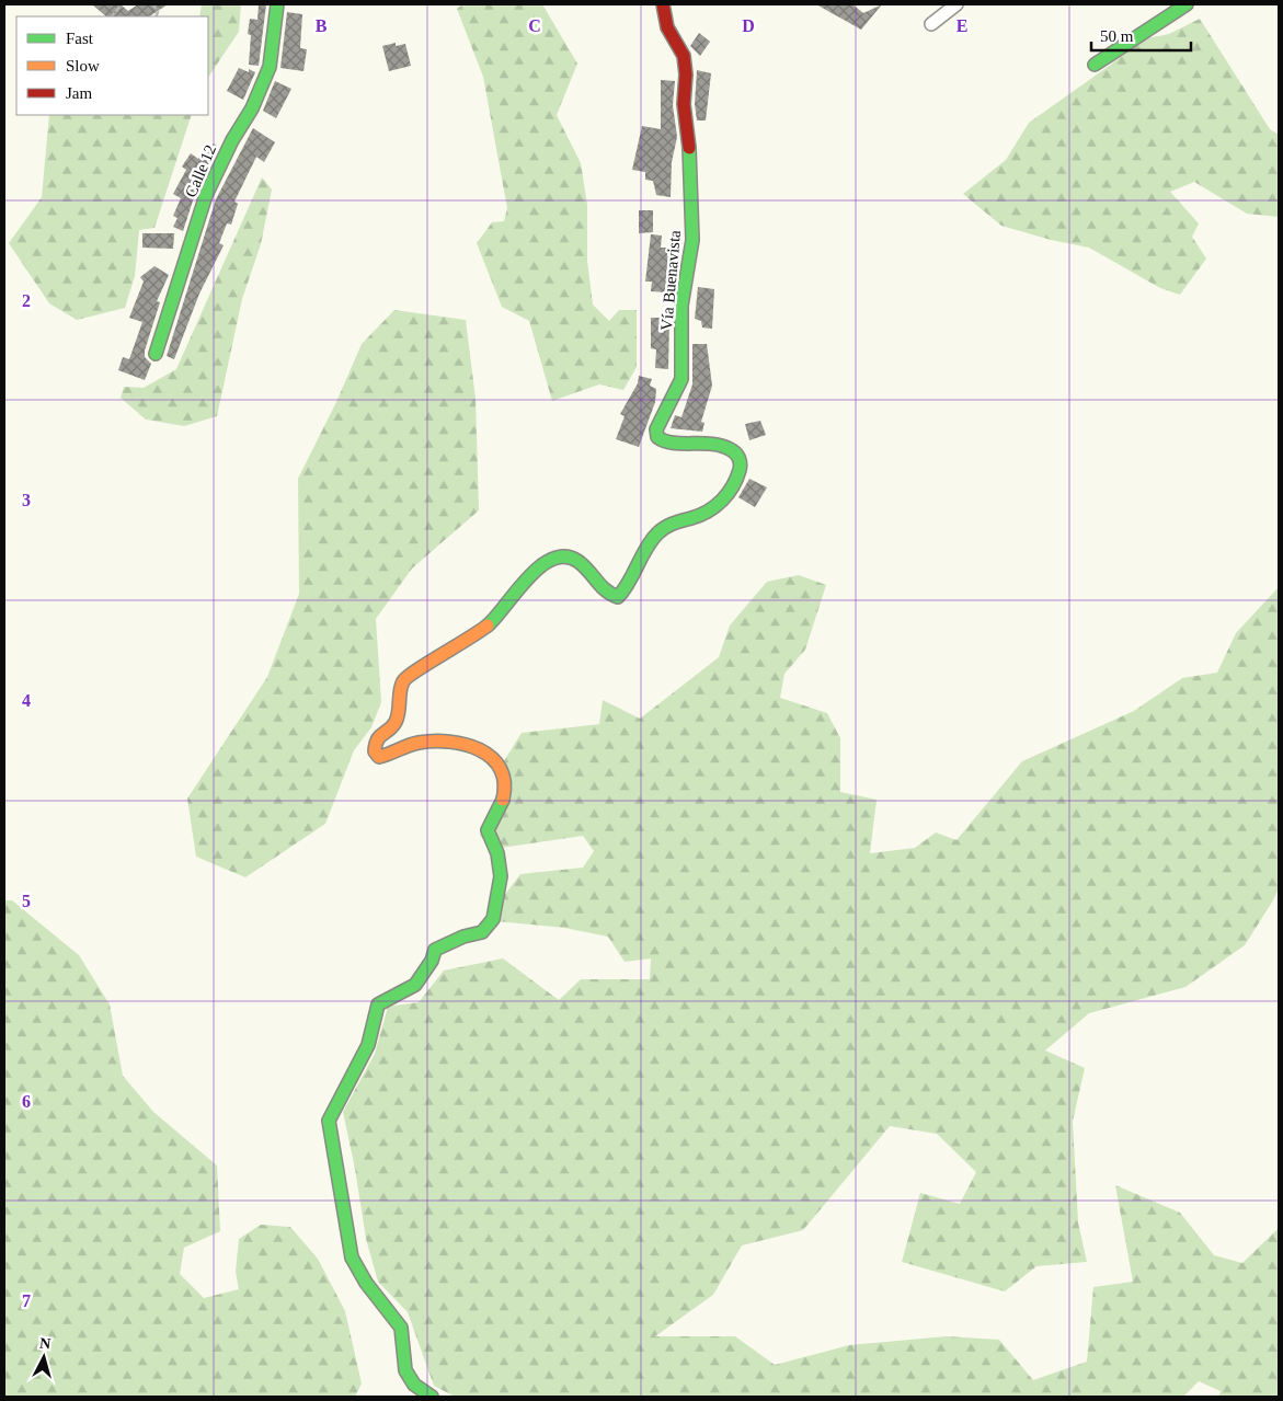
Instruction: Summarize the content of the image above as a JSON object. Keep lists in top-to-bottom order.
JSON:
{
  "streets": {
    "street": ["Calle 12", "Vía Buenavista"]
  },
  "legend": ["Fast", "Slow", "Jam"],
  "scale_bar": "50 m",
  "north": "top",
  "grid": {
    "columns": [
      "B",
      "C",
      "D",
      "E"
    ],
    "rows": [
      "2",
      "3",
      "4",
      "5",
      "6",
      "7"
    ]
  }
}
